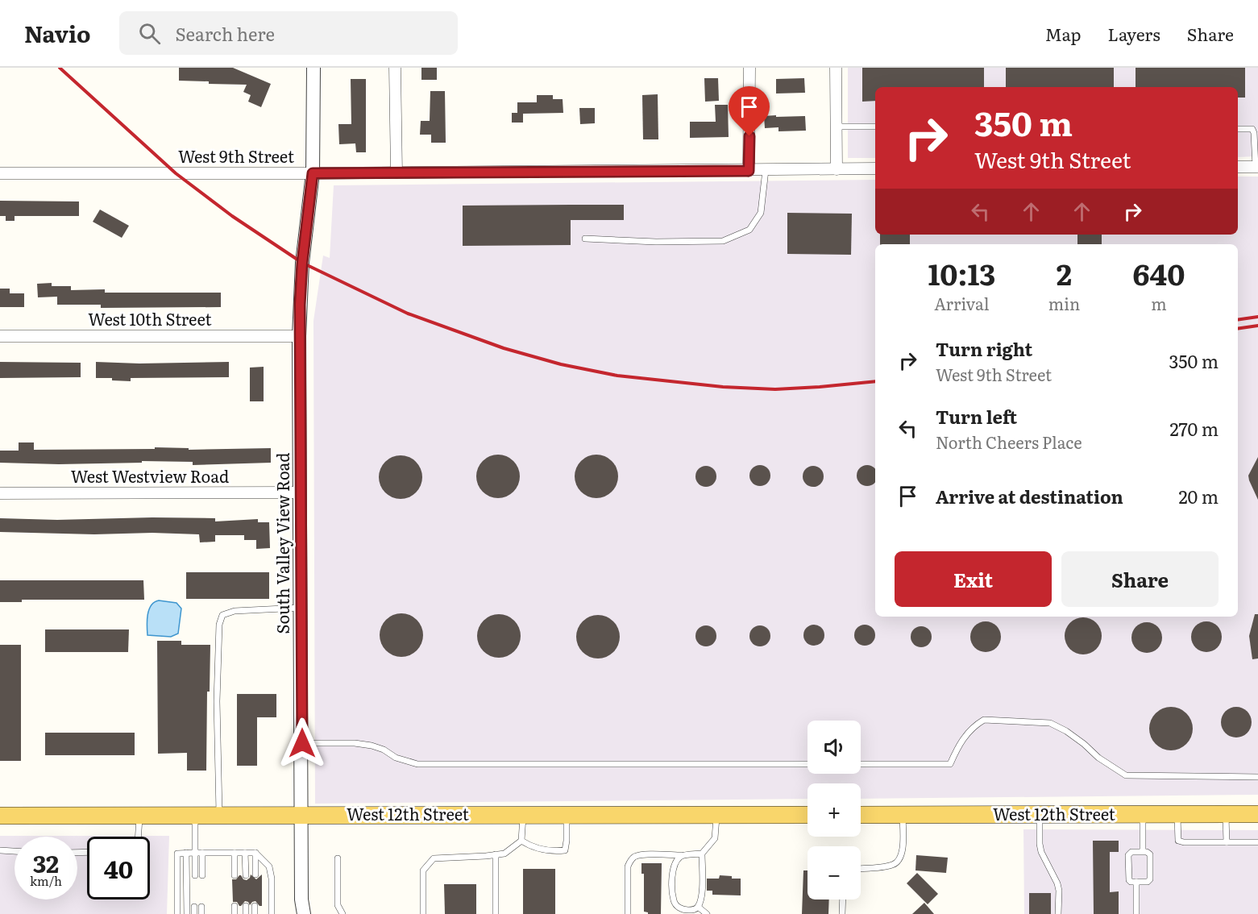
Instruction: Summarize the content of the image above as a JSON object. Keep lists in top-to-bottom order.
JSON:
{
  "streets": {
    "main road": ["West 12th Street"],
    "street": [
      "West 9th Street",
      "West 10th Street",
      "West Westview Road",
      "South Valley View Road"
    ]
  },
  "crossings": [
    ["West 9th Street", "South Valley View Road"],
    ["West 10th Street", "South Valley View Road"],
    ["West Westview Road", "South Valley View Road"],
    ["South Valley View Road", "West 12th Street"]
  ],
  "page": {
    "header": "Navio",
    "search": "Search here",
    "nav": ["Map", "Layers", "Share"],
    "turn": ["350 m", "West 9th Street"],
    "eta": [
      "10:13",
      "Arrival",
      "2",
      "min",
      "640",
      "m"
    ],
    "list": [
      {
        "name": "Turn right",
        "note": "West 9th Street",
        "value": "350 m"
      },
      {
        "name": "Turn left",
        "note": "North Cheers Place",
        "value": "270 m"
      },
      {
        "name": "Arrive at destination",
        "value": "20 m"
      }
    ],
    "buttons": ["Exit", "Share"],
    "map_buttons": ["+", "−"],
    "speed": "32 km/h",
    "limit": "40"
  }
}
